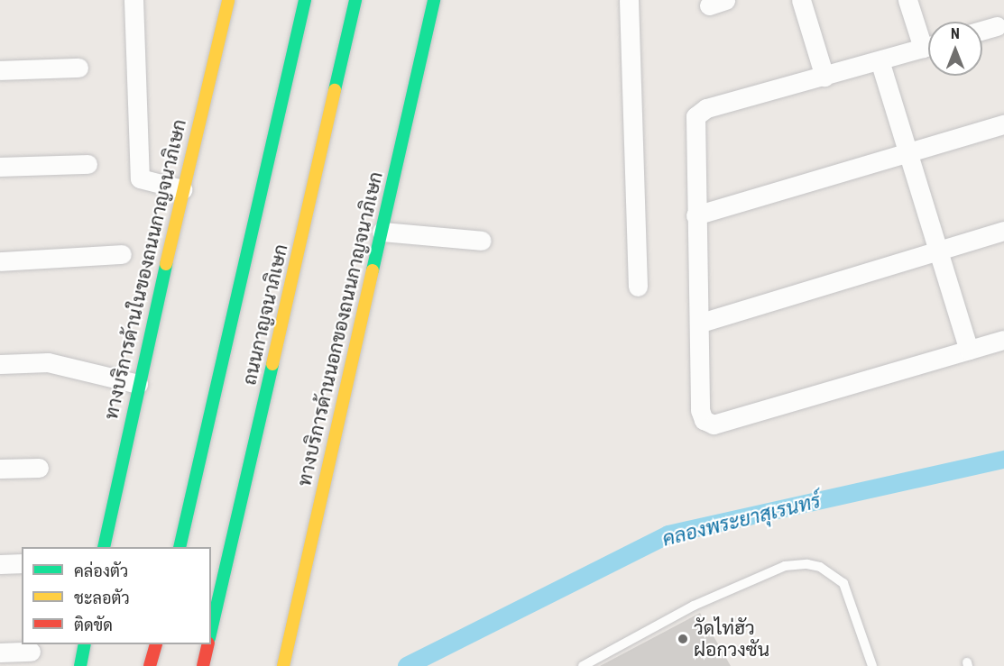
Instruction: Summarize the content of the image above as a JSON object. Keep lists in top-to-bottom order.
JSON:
{
  "streets": {
    "main road": ["ทางบริการด้านในของถนนกาญจนาภิเษก", "ถนนกาญจนาภิเษก", "ทางบริการด้านนอกของถนนกาญจนาภิเษก"]
  },
  "water": ["คลองพระยาสุเรนทร์"],
  "places": ["วัดไท่ฮัว ฝอกวงซัน"],
  "legend": ["คล่องตัว", "ชะลอตัว", "ติดขัด"],
  "north": "top"
}
